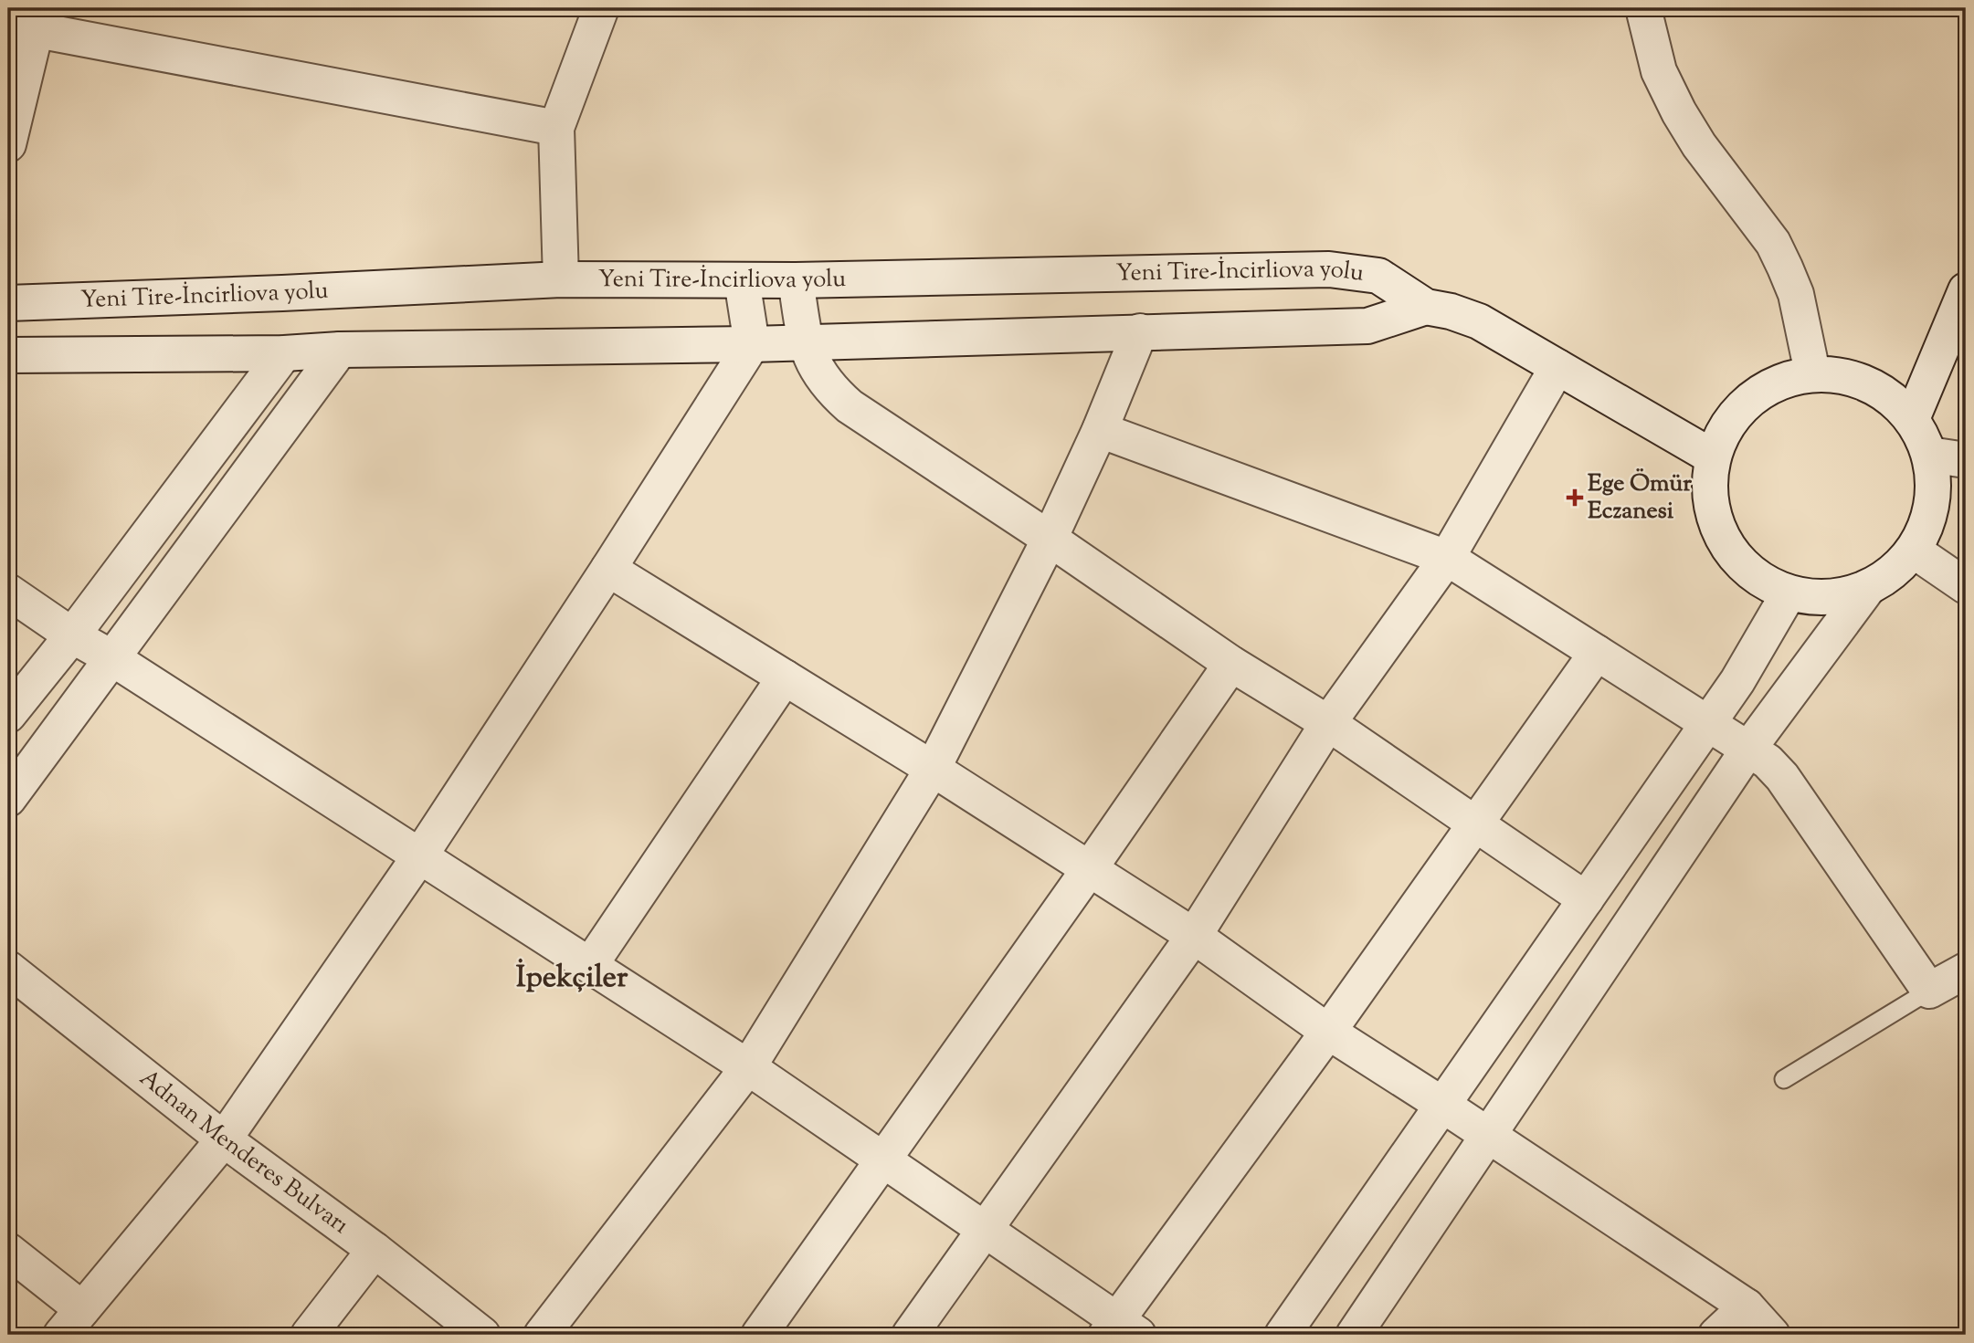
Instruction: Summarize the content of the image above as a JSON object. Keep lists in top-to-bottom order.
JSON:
{
  "streets": {
    "street": ["Yeni Tire-İncirliova yolu", "Adnan Menderes Bulvarı"]
  },
  "districts": ["İpekçiler"],
  "places": {
    "health": ["Ege Ömür Eczanesi"]
  }
}
